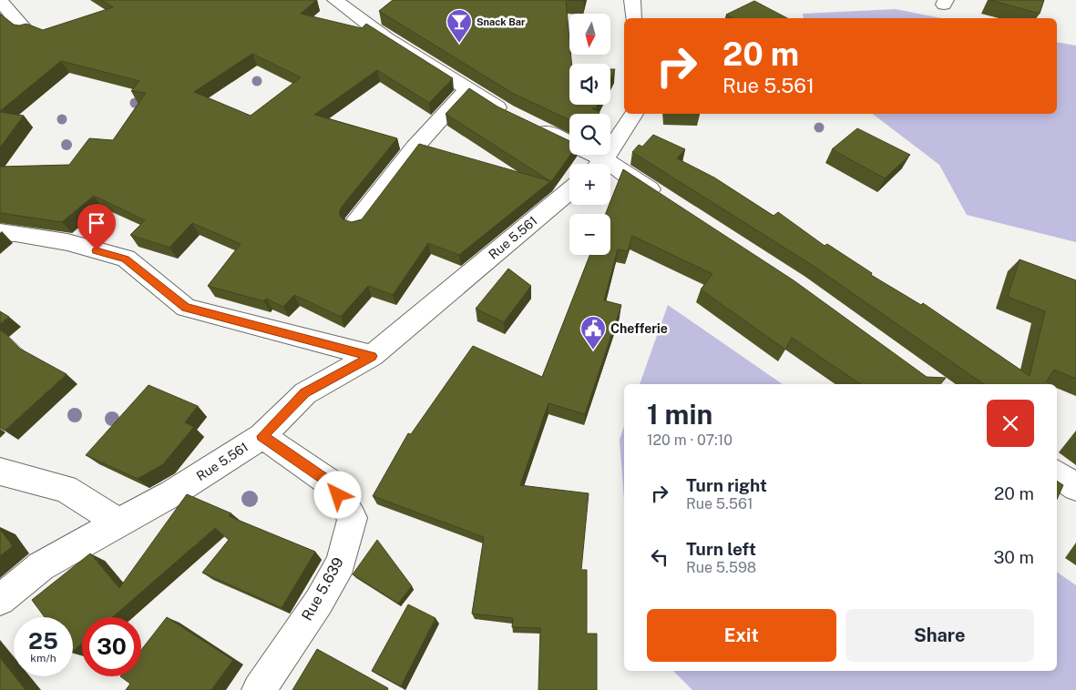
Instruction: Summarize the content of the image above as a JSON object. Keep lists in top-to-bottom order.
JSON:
{
  "streets": {
    "street": ["Rue 5.561", "Rue 5.639"]
  },
  "crossings": [
    ["Rue 5.561", "Rue 5.639"]
  ],
  "places": {
    "bar": ["Snack Bar"],
    "public building": ["Chefferie"]
  },
  "north": "bottom",
  "page": {
    "map_buttons": ["+", "−"],
    "turn": ["20 m", "Rue 5.561"],
    "heading": ["1 min", "120 m · 07:10"],
    "list": [
      {
        "name": "Turn right",
        "note": "Rue 5.561",
        "value": "20 m"
      },
      {
        "name": "Turn left",
        "note": "Rue 5.598",
        "value": "30 m"
      }
    ],
    "buttons": ["Exit", "Share"],
    "speed": "25 km/h",
    "limit": "30"
  }
}
